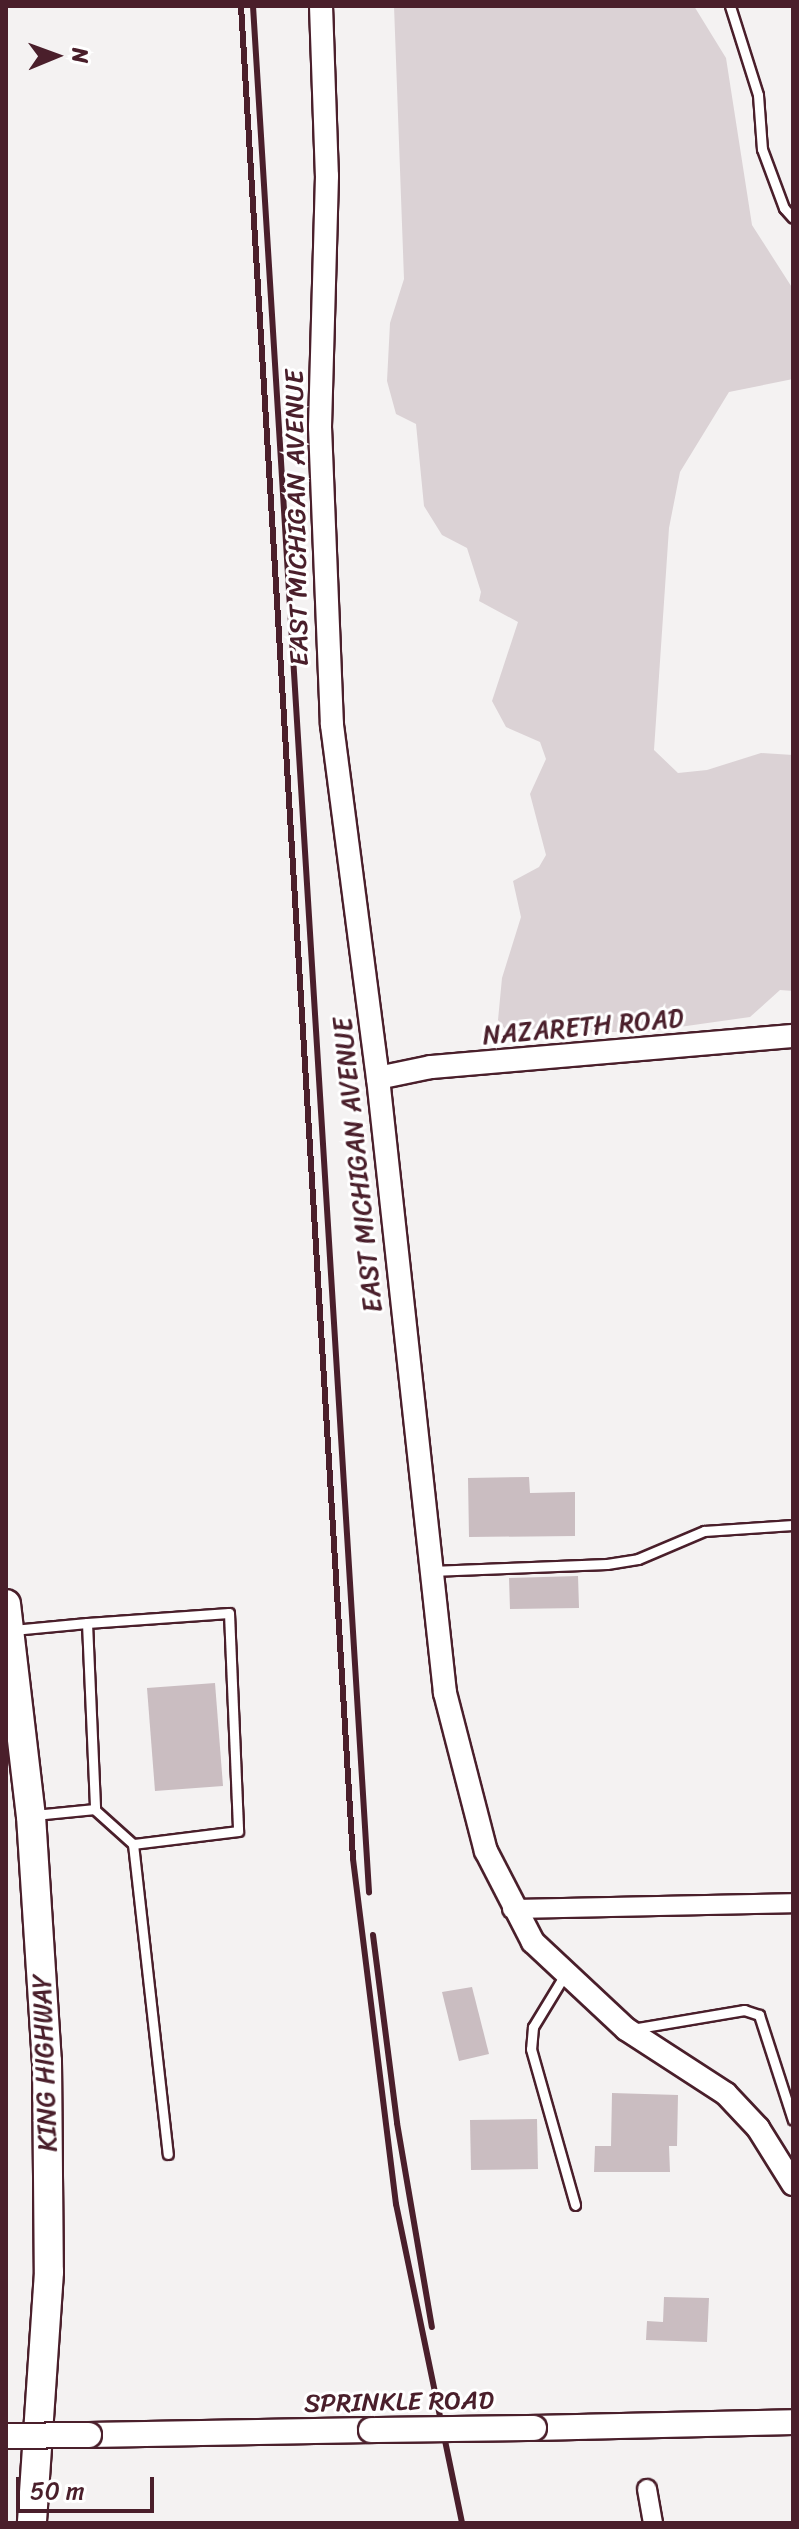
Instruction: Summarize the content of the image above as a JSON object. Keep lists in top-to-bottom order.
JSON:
{
  "streets": {
    "main road": ["KING HIGHWAY", "SPRINKLE ROAD"],
    "street": ["EAST MICHIGAN AVENUE", "NAZARETH ROAD"]
  },
  "crossings": [
    ["EAST MICHIGAN AVENUE", "NAZARETH ROAD"]
  ],
  "scale_bar": "50 m",
  "north": "right"
}
